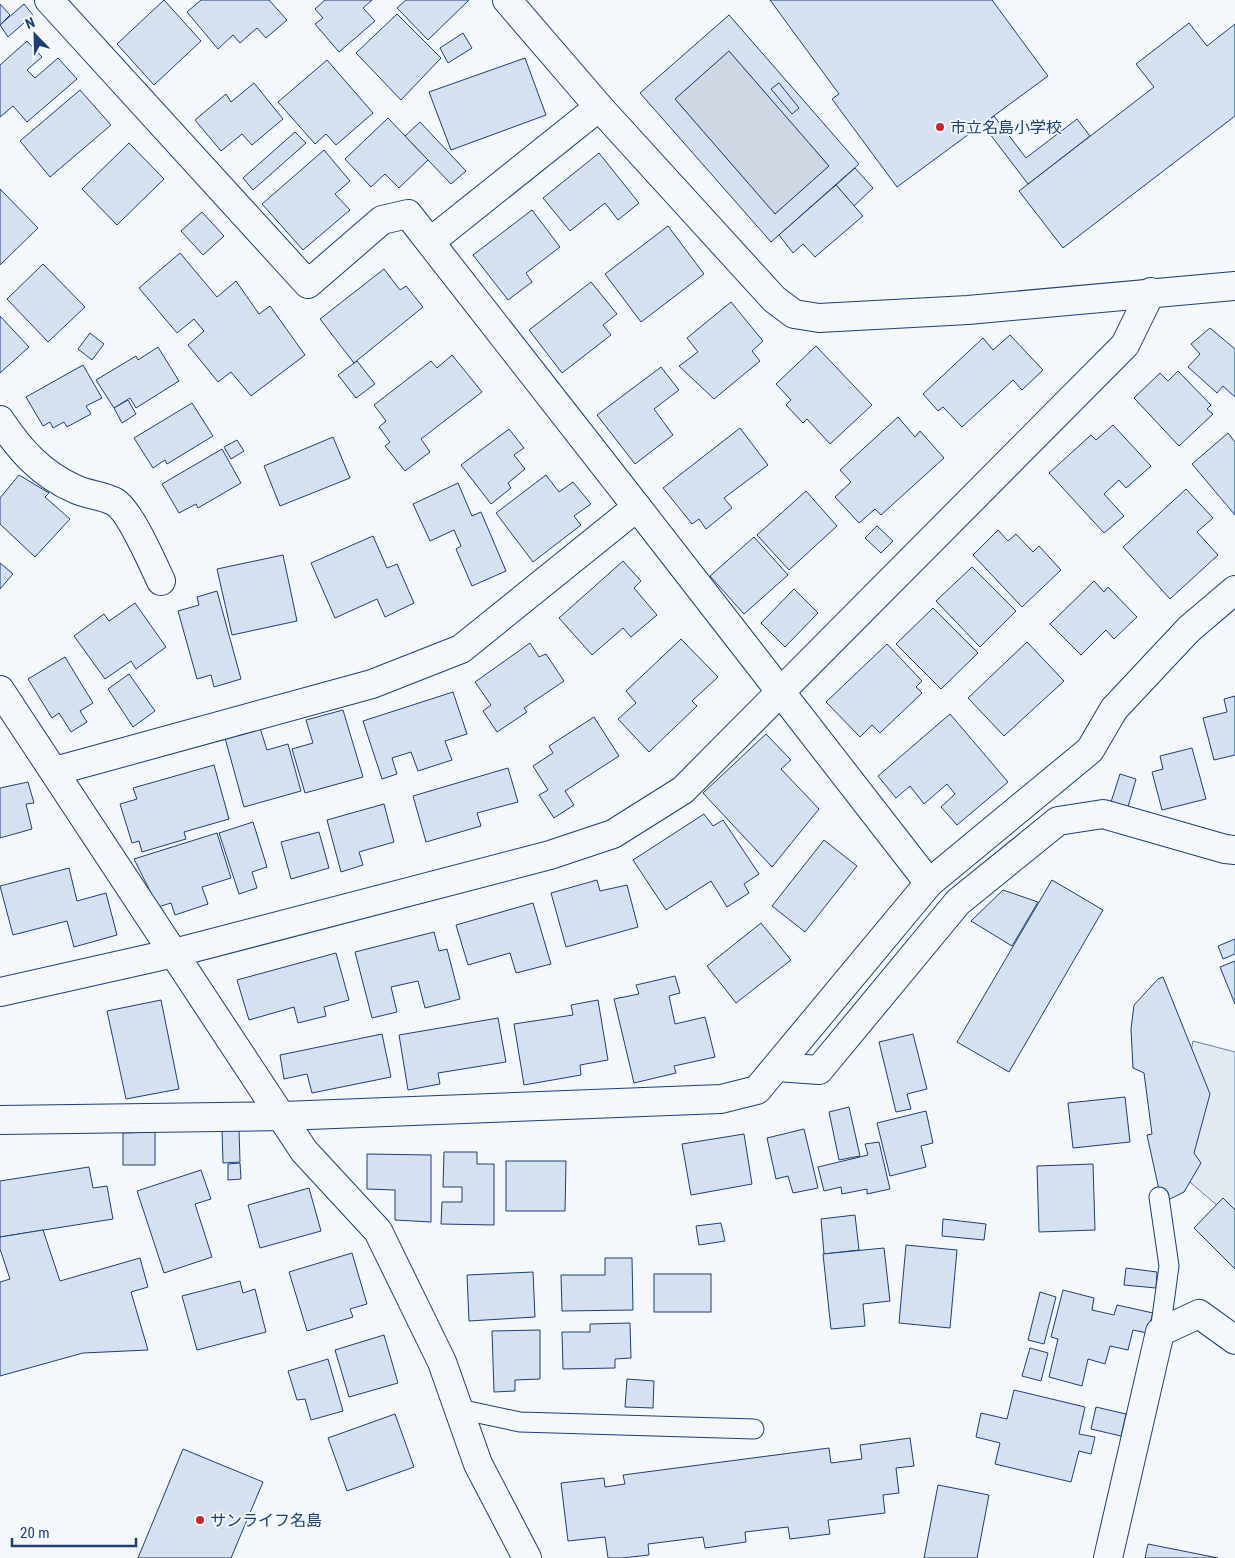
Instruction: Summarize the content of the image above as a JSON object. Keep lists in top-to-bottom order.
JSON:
{
  "places": ["市立名島小学校", "サンライフ名島"],
  "scale_bar": "20 m",
  "north": "top left"
}
